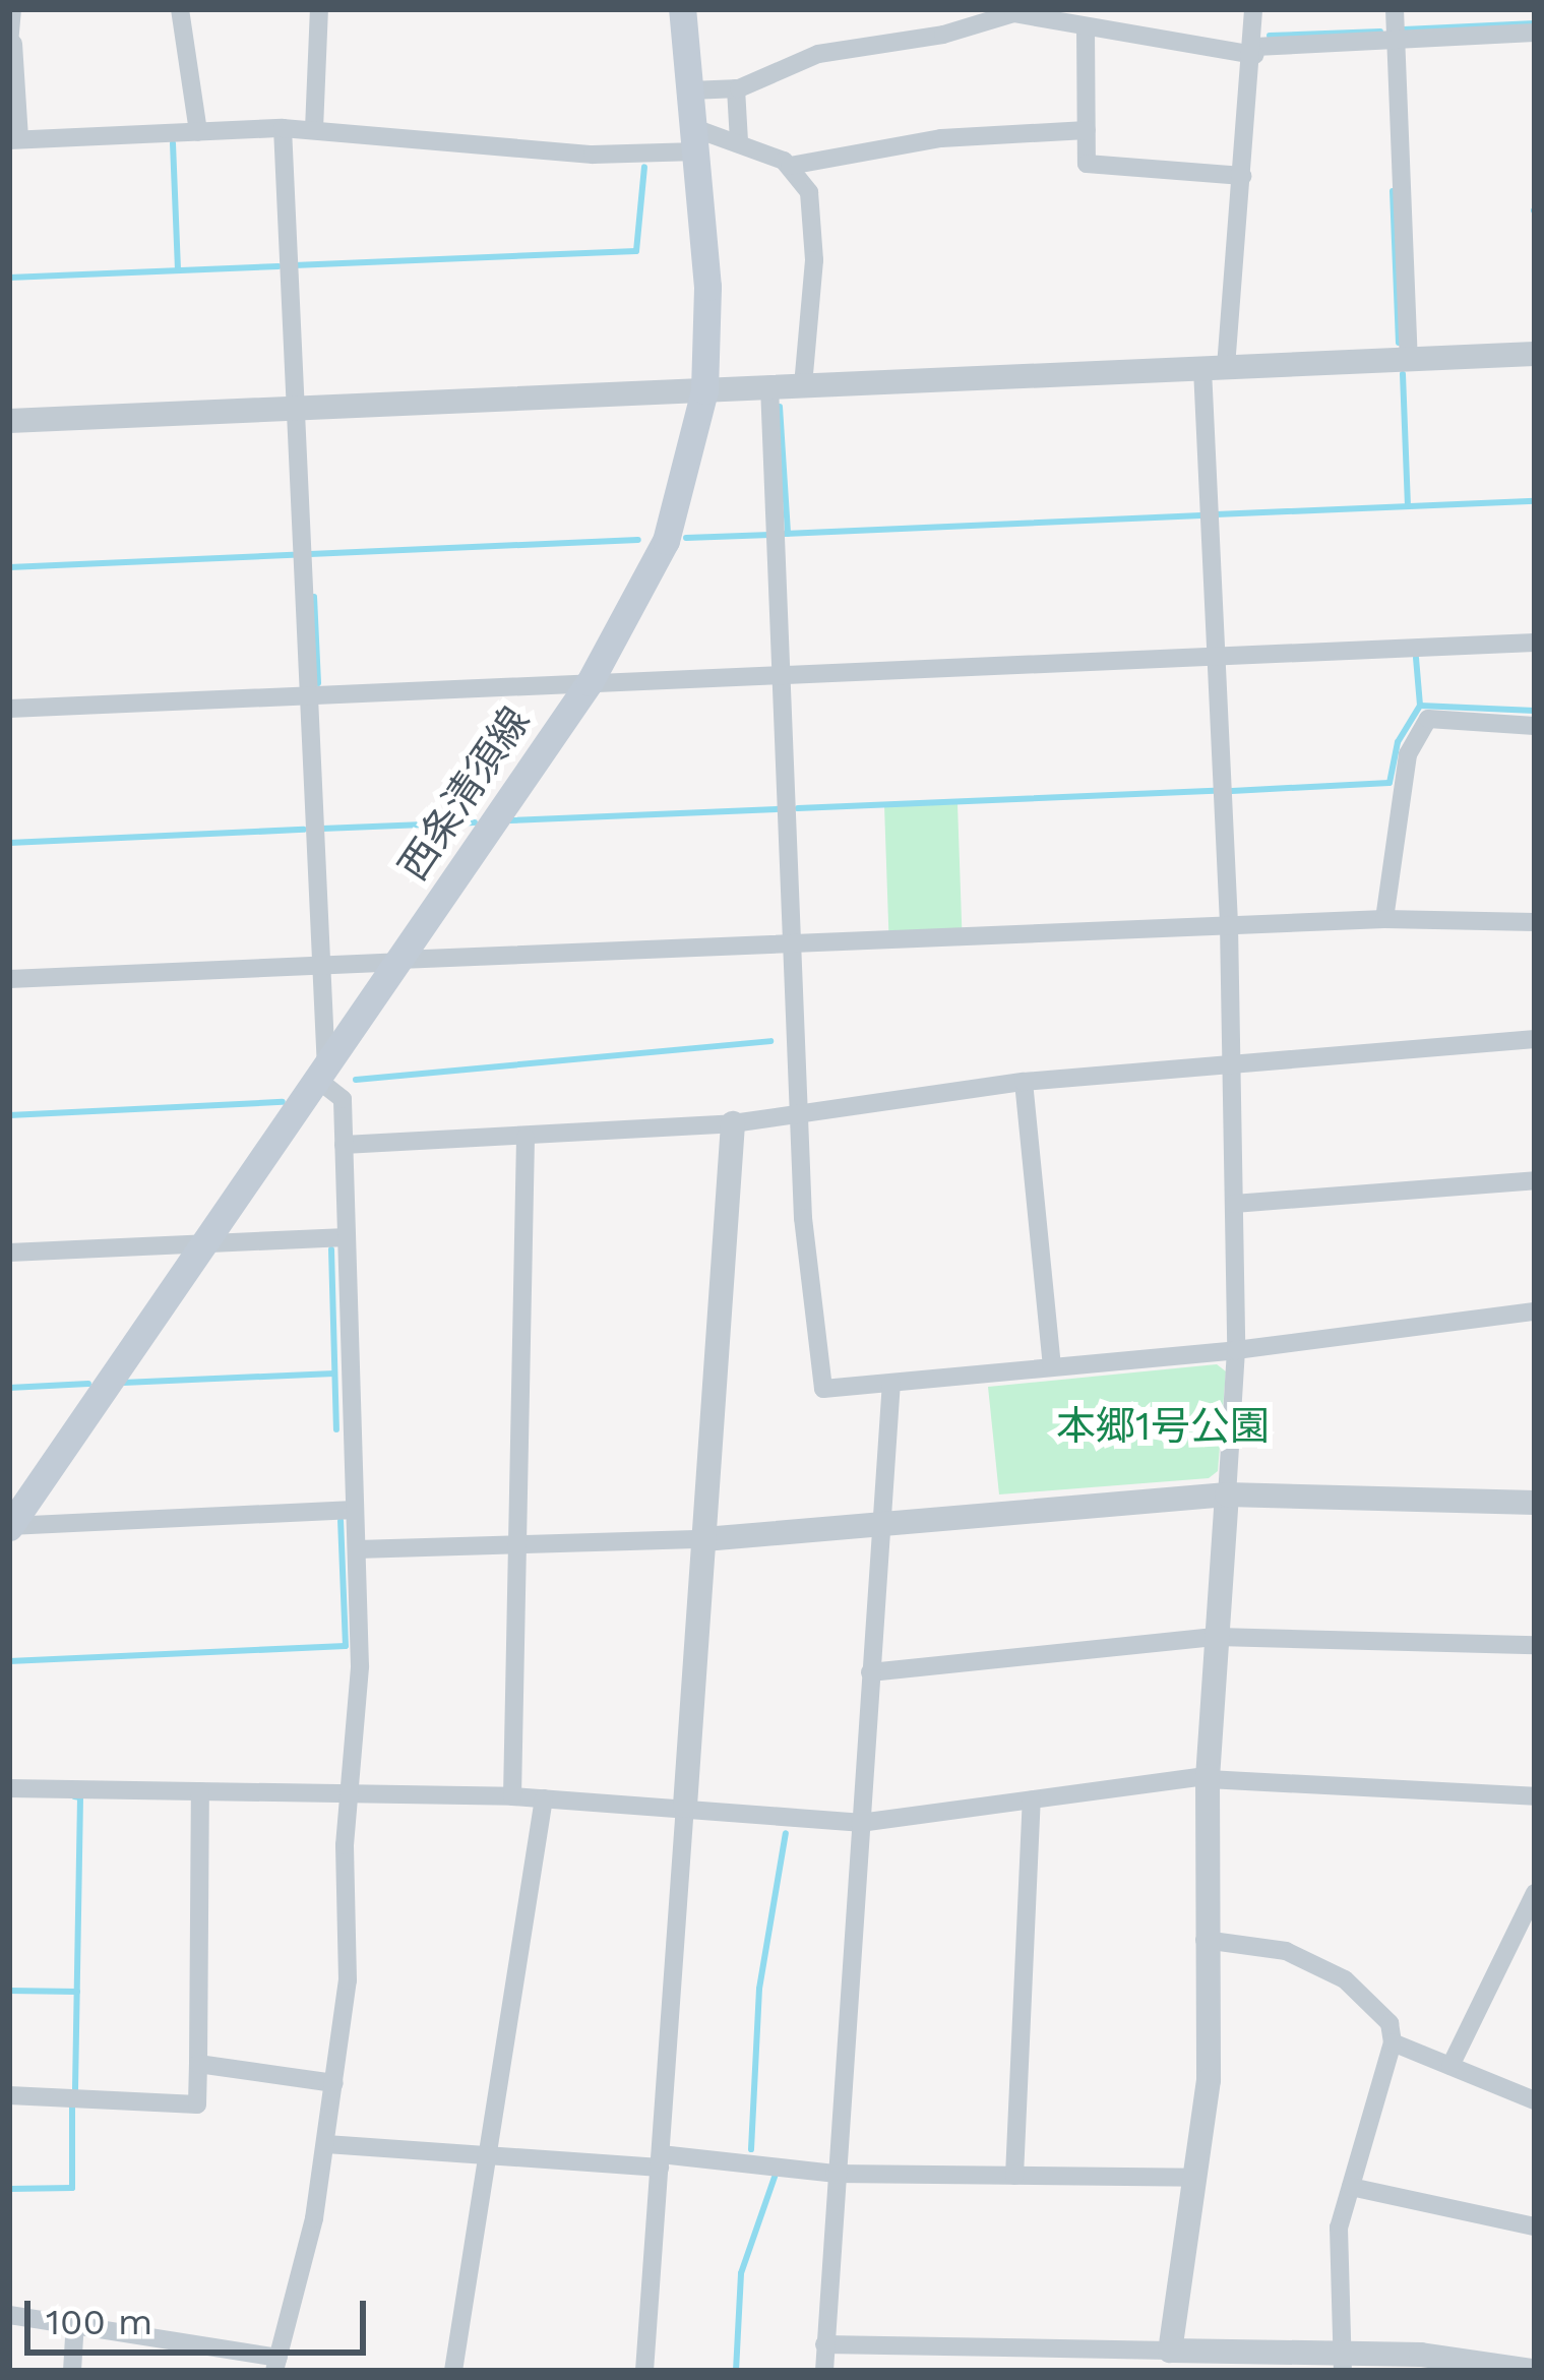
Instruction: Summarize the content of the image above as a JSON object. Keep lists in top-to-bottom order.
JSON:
{
  "streets": {
    "main road": ["西条清須線"]
  },
  "parks": ["本郷1号公園"],
  "scale_bar": "100 m"
}
